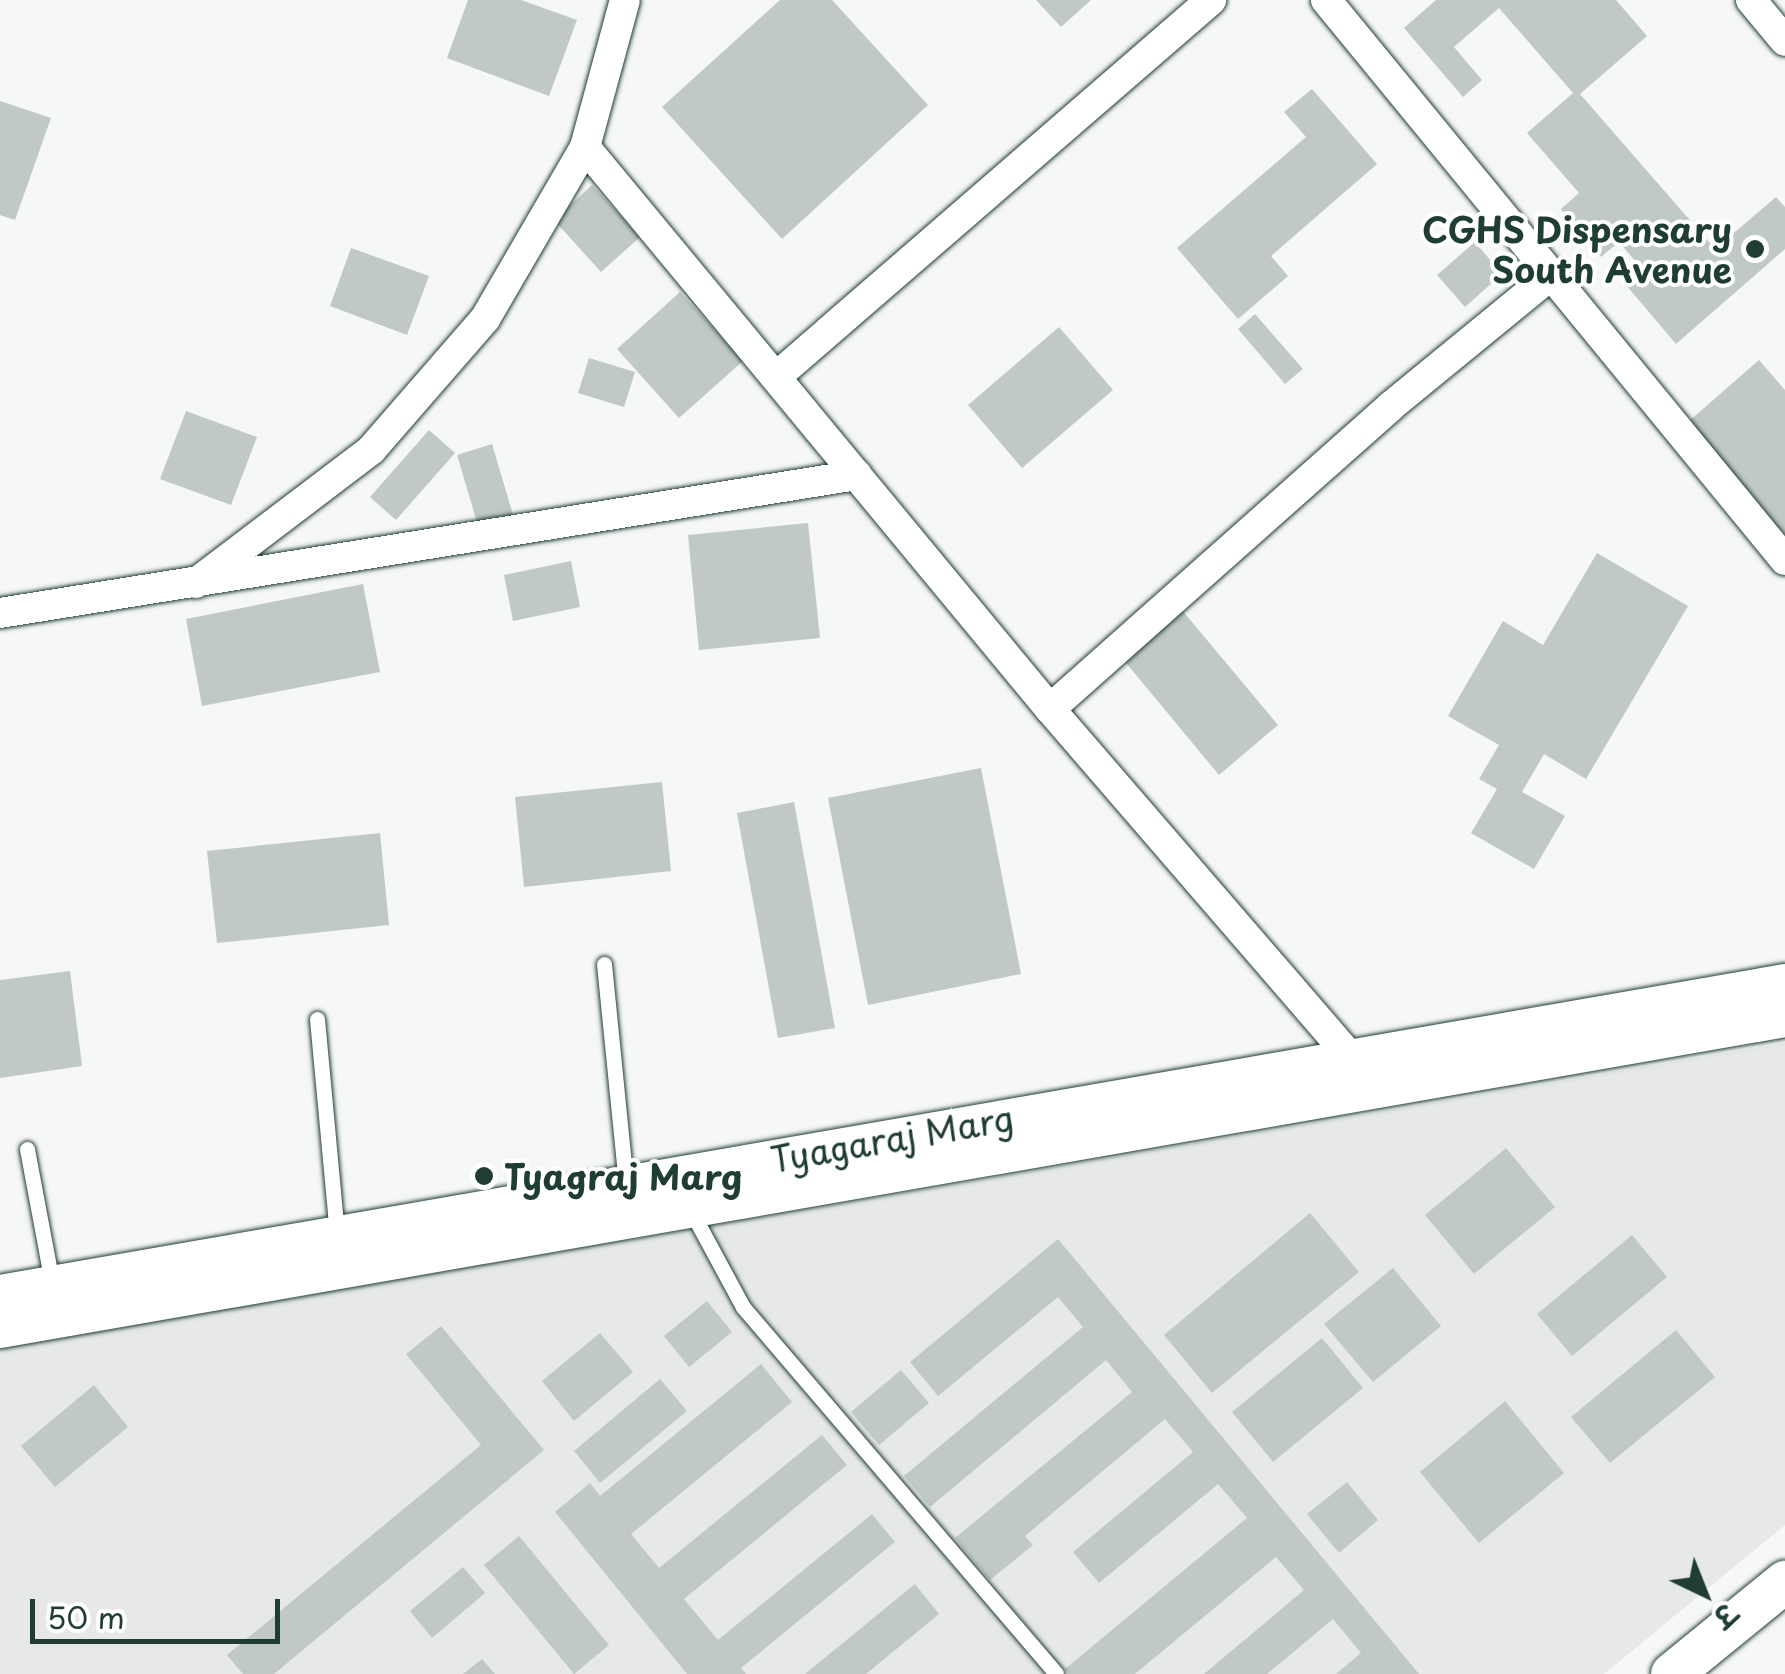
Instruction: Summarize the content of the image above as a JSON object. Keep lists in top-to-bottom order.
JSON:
{
  "streets": {
    "street": ["Tyagaraj Marg"]
  },
  "places": ["CGHS Dispensary South Avenue", "Tyagraj Marg"],
  "scale_bar": "50 m",
  "north": "bottom right"
}
